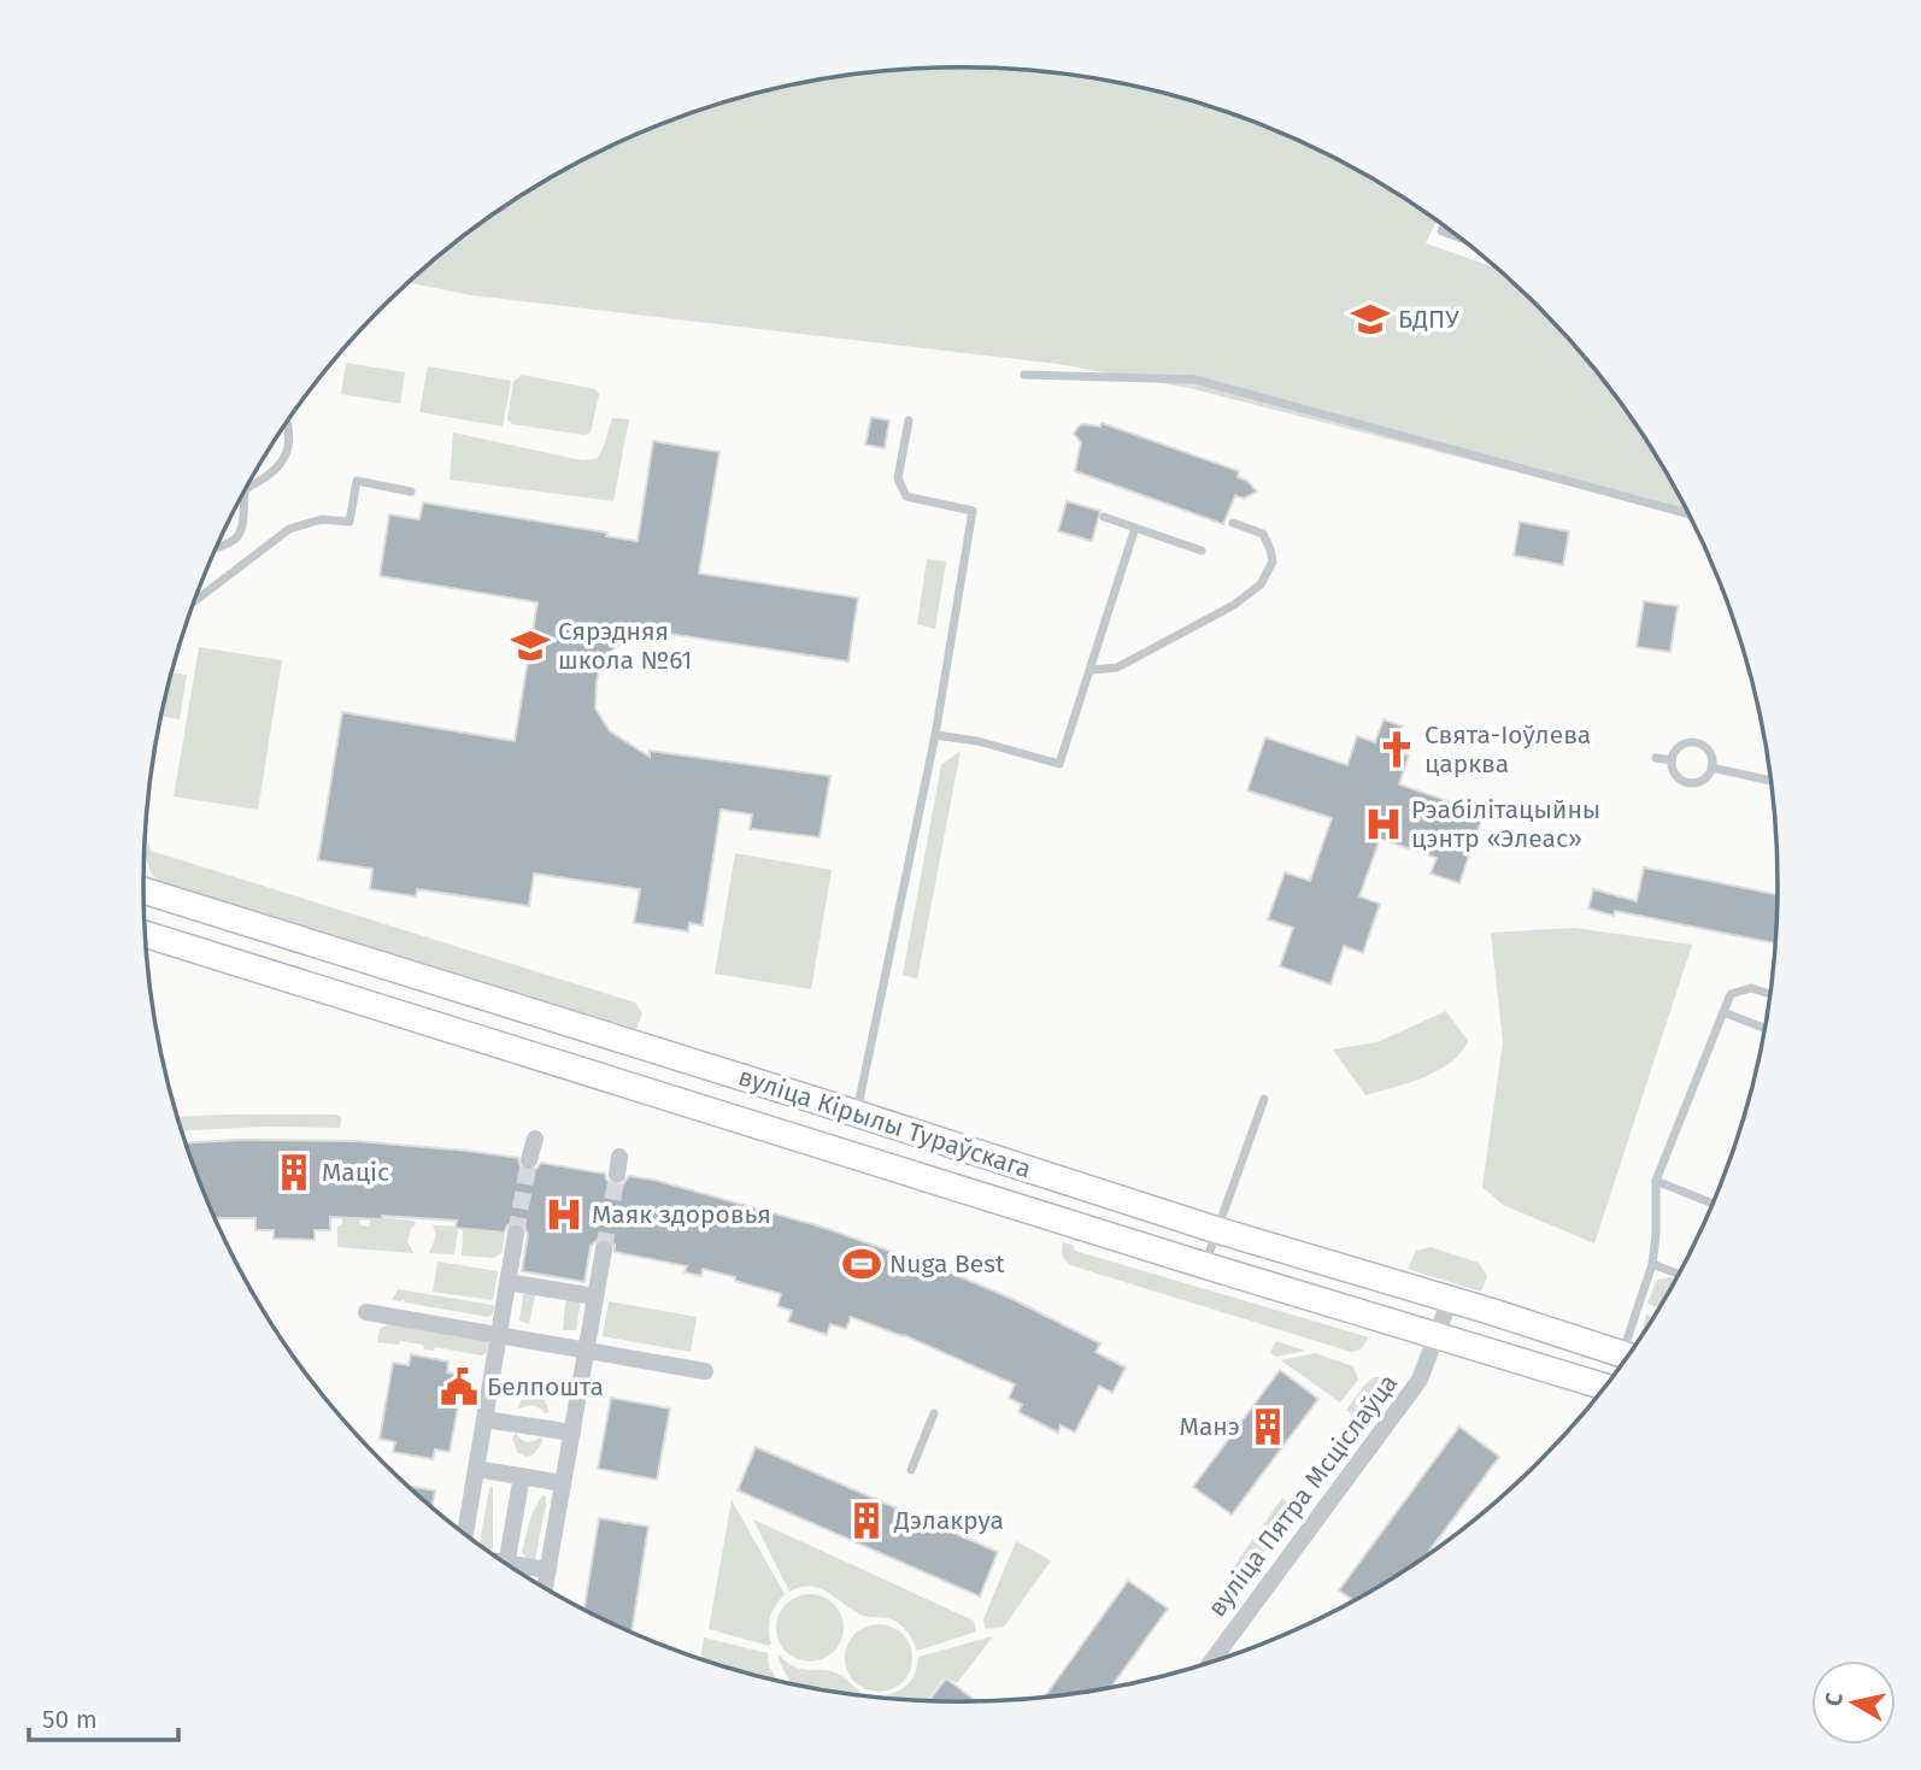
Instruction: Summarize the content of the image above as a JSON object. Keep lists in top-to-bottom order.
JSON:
{
  "streets": {
    "main road": ["вуліца Кірылы Тураўскага"],
    "street": ["вуліца Пятра Мсціслаўца"]
  },
  "crossings": [
    ["вуліца Кірылы Тураўскага", "вуліца Пятра Мсціслаўца"]
  ],
  "places": {
    "school or university": ["БДПУ", "Сярэдняя школа №61"],
    "church": ["Свята-Іоўлева царква"],
    "hospital": ["Рэабілітацыйны цэнтр «Элеас»", "Маяк здоровья"],
    "building": ["Маціс", "Манэ", "Дэлакруа"],
    "sports": ["Nuga Best"],
    "public building": ["Белпошта"]
  },
  "scale_bar": "50 m",
  "north": "left"
}
